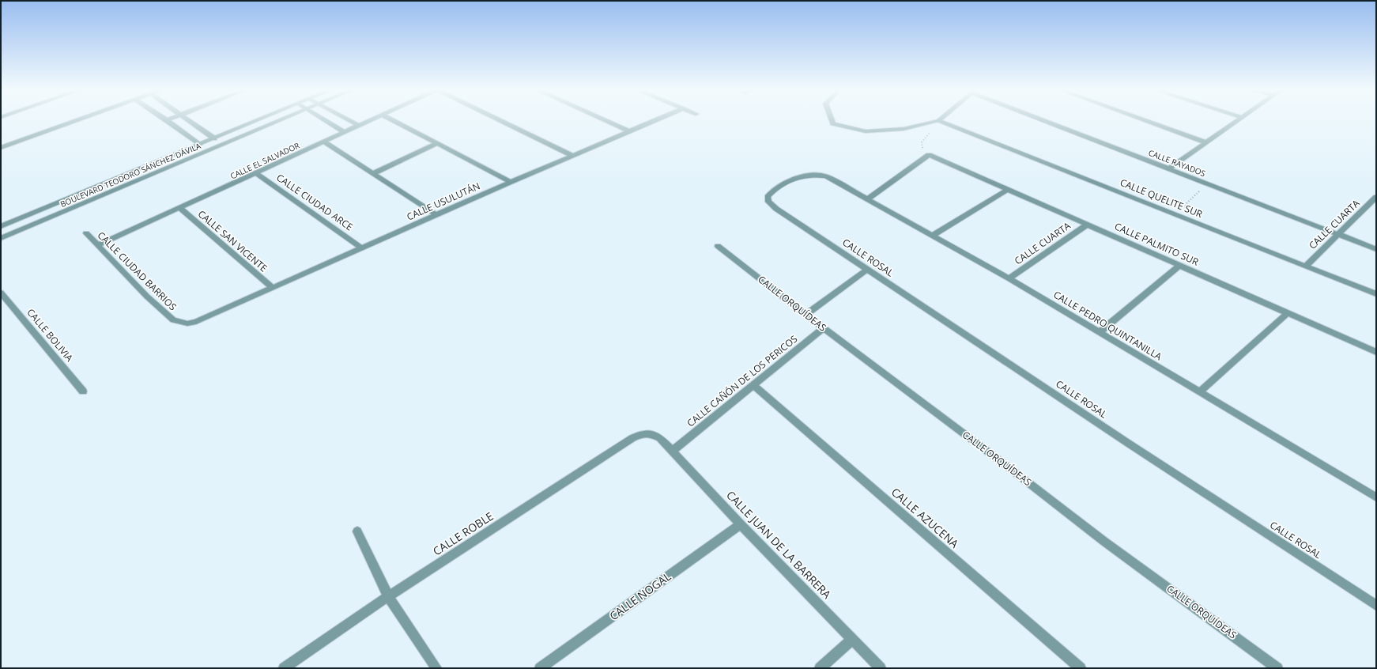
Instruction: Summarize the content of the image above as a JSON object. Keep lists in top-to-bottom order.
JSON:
{
  "streets": {
    "street": [
      "CALLE EL SALVADOR",
      "CALLE RAYADOS",
      "BOULEVARD TEODORO SÁNCHEZ DÁVILA",
      "CALLE QUELITE SUR",
      "CALLE USULUTÁN",
      "CALLE CIUDAD ARCE",
      "CALLE CUARTA",
      "CALLE SAN VICENTE",
      "CALLE PALMITO SUR",
      "CALLE ROSAL",
      "CALLE CIUDAD BARRIOS",
      "CALLE ORQUÍDEAS",
      "CALLE PEDRO QUINTANILLA",
      "CALLE BOLIVIA",
      "CALLE CAÑÓN DE LOS PERICOS",
      "CALLE AZUCENA",
      "CALLE ROBLE",
      "CALLE JUAN DE LA BARRERA",
      "CALLE NOGAL"
    ]
  },
  "crossings": [
    ["CALLE EL SALVADOR", "CALLE CIUDAD ARCE"],
    ["CALLE EL SALVADOR", "CALLE SAN VICENTE"],
    ["CALLE EL SALVADOR", "CALLE CIUDAD BARRIOS"],
    ["CALLE RAYADOS", "CALLE CUARTA"],
    ["CALLE QUELITE SUR", "CALLE CUARTA"],
    ["CALLE USULUTÁN", "CALLE CIUDAD ARCE"],
    ["CALLE USULUTÁN", "CALLE SAN VICENTE"],
    ["CALLE USULUTÁN", "CALLE CIUDAD BARRIOS"],
    ["CALLE CUARTA", "CALLE PALMITO SUR"],
    ["CALLE CUARTA", "CALLE PEDRO QUINTANILLA"],
    ["CALLE ROSAL", "CALLE PEDRO QUINTANILLA"],
    ["CALLE ORQUÍDEAS", "CALLE CAÑÓN DE LOS PERICOS"],
    ["CALLE CAÑÓN DE LOS PERICOS", "CALLE AZUCENA"],
    ["CALLE CAÑÓN DE LOS PERICOS", "CALLE JUAN DE LA BARRERA"],
    ["CALLE ROBLE", "CALLE JUAN DE LA BARRERA"],
    ["CALLE JUAN DE LA BARRERA", "CALLE NOGAL"]
  ]
}
